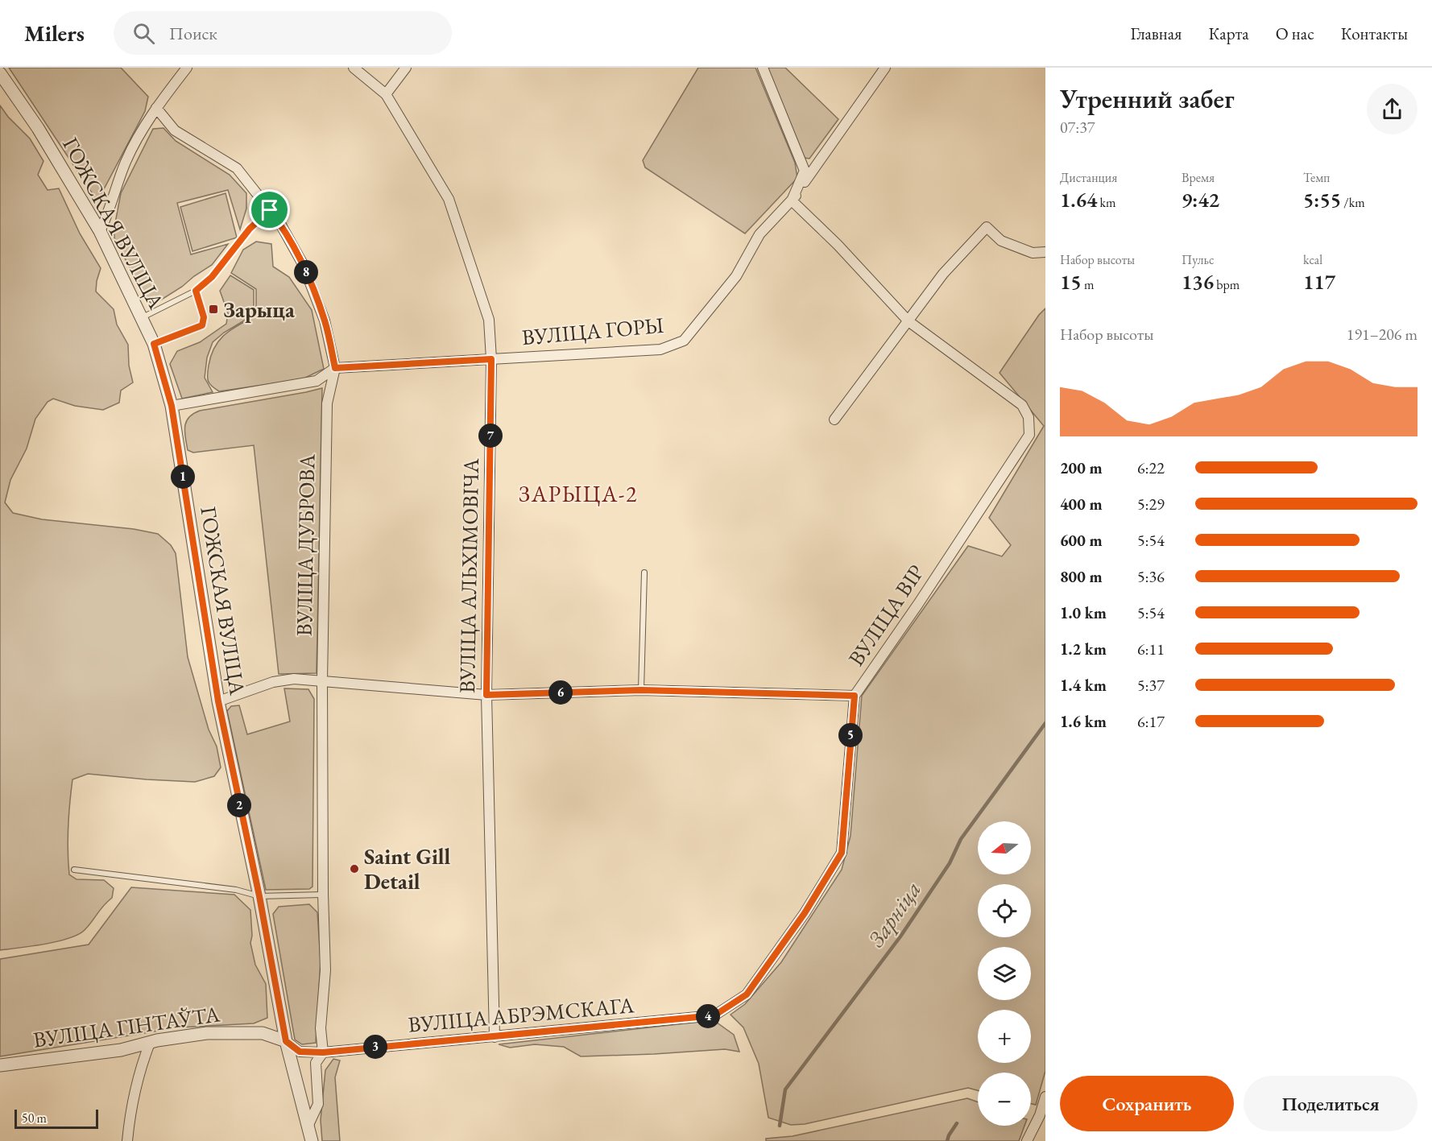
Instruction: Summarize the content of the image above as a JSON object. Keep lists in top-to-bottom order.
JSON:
{
  "streets": {
    "street": [
      "ГОЖСКАЯ ВУЛІЦА",
      "ВУЛІЦА ГОРЫ",
      "ВУЛІЦА ДУБРОВА",
      "ВУЛІЦА АЛЬХІМОВІЧА",
      "ВУЛІЦА ВІР",
      "ВУЛІЦА АБРЭМСКАГА",
      "ВУЛІЦА ГІНТАЎТА"
    ]
  },
  "crossings": [
    ["ГОЖСКАЯ ВУЛІЦА", "ВУЛІЦА ГОРЫ"],
    ["ГОЖСКАЯ ВУЛІЦА", "ВУЛІЦА АБРЭМСКАГА"],
    ["ГОЖСКАЯ ВУЛІЦА", "ВУЛІЦА ГІНТАЎТА"],
    ["ВУЛІЦА ГОРЫ", "ВУЛІЦА ДУБРОВА"],
    ["ВУЛІЦА ГОРЫ", "ВУЛІЦА АЛЬХІМОВІЧА"],
    ["ВУЛІЦА ДУБРОВА", "ВУЛІЦА АБРЭМСКАГА"],
    ["ВУЛІЦА АЛЬХІМОВІЧА", "ВУЛІЦА АБРЭМСКАГА"],
    ["ВУЛІЦА ВІР", "ВУЛІЦА АБРЭМСКАГА"],
    ["ВУЛІЦА АБРЭМСКАГА", "ВУЛІЦА ГІНТАЎТА"]
  ],
  "districts": ["ЗАРЫЦА-2"],
  "water": ["Зарніца"],
  "places": {
    "transit": ["Зарыца"],
    "other": ["Saint Gill Detail"]
  },
  "scale_bar": "50 m",
  "north": "left",
  "page": {
    "header": "Milers",
    "search": "Поиск",
    "nav": [
      "Главная",
      "Карта",
      "О нас",
      "Контакты"
    ],
    "heading": ["Утренний забег", "07:37"],
    "stats": [
      ["Дистанция", "1.64 km"],
      ["Время", "9:42"],
      ["Темп", "5:55 /km"],
      ["Набор высоты", "15 m"],
      ["Пульс", "136 bpm"],
      ["kcal", "117"]
    ],
    "pins": [
      "8",
      "7",
      "1",
      "6",
      "5",
      "2",
      "4",
      "3"
    ],
    "chart": ["Набор высоты", "191–206 m"],
    "list": [
      {
        "name": "200 m",
        "note": "6:22"
      },
      {
        "name": "400 m",
        "note": "5:29"
      },
      {
        "name": "600 m",
        "note": "5:54"
      },
      {
        "name": "800 m",
        "note": "5:36"
      },
      {
        "name": "1.0 km",
        "note": "5:54"
      },
      {
        "name": "1.2 km",
        "note": "6:11"
      },
      {
        "name": "1.4 km",
        "note": "5:37"
      },
      {
        "name": "1.6 km",
        "note": "6:17"
      }
    ],
    "map_buttons": ["+", "−"],
    "buttons": ["Сохранить", "Поделиться"],
    "scale": "50 m"
  }
}
